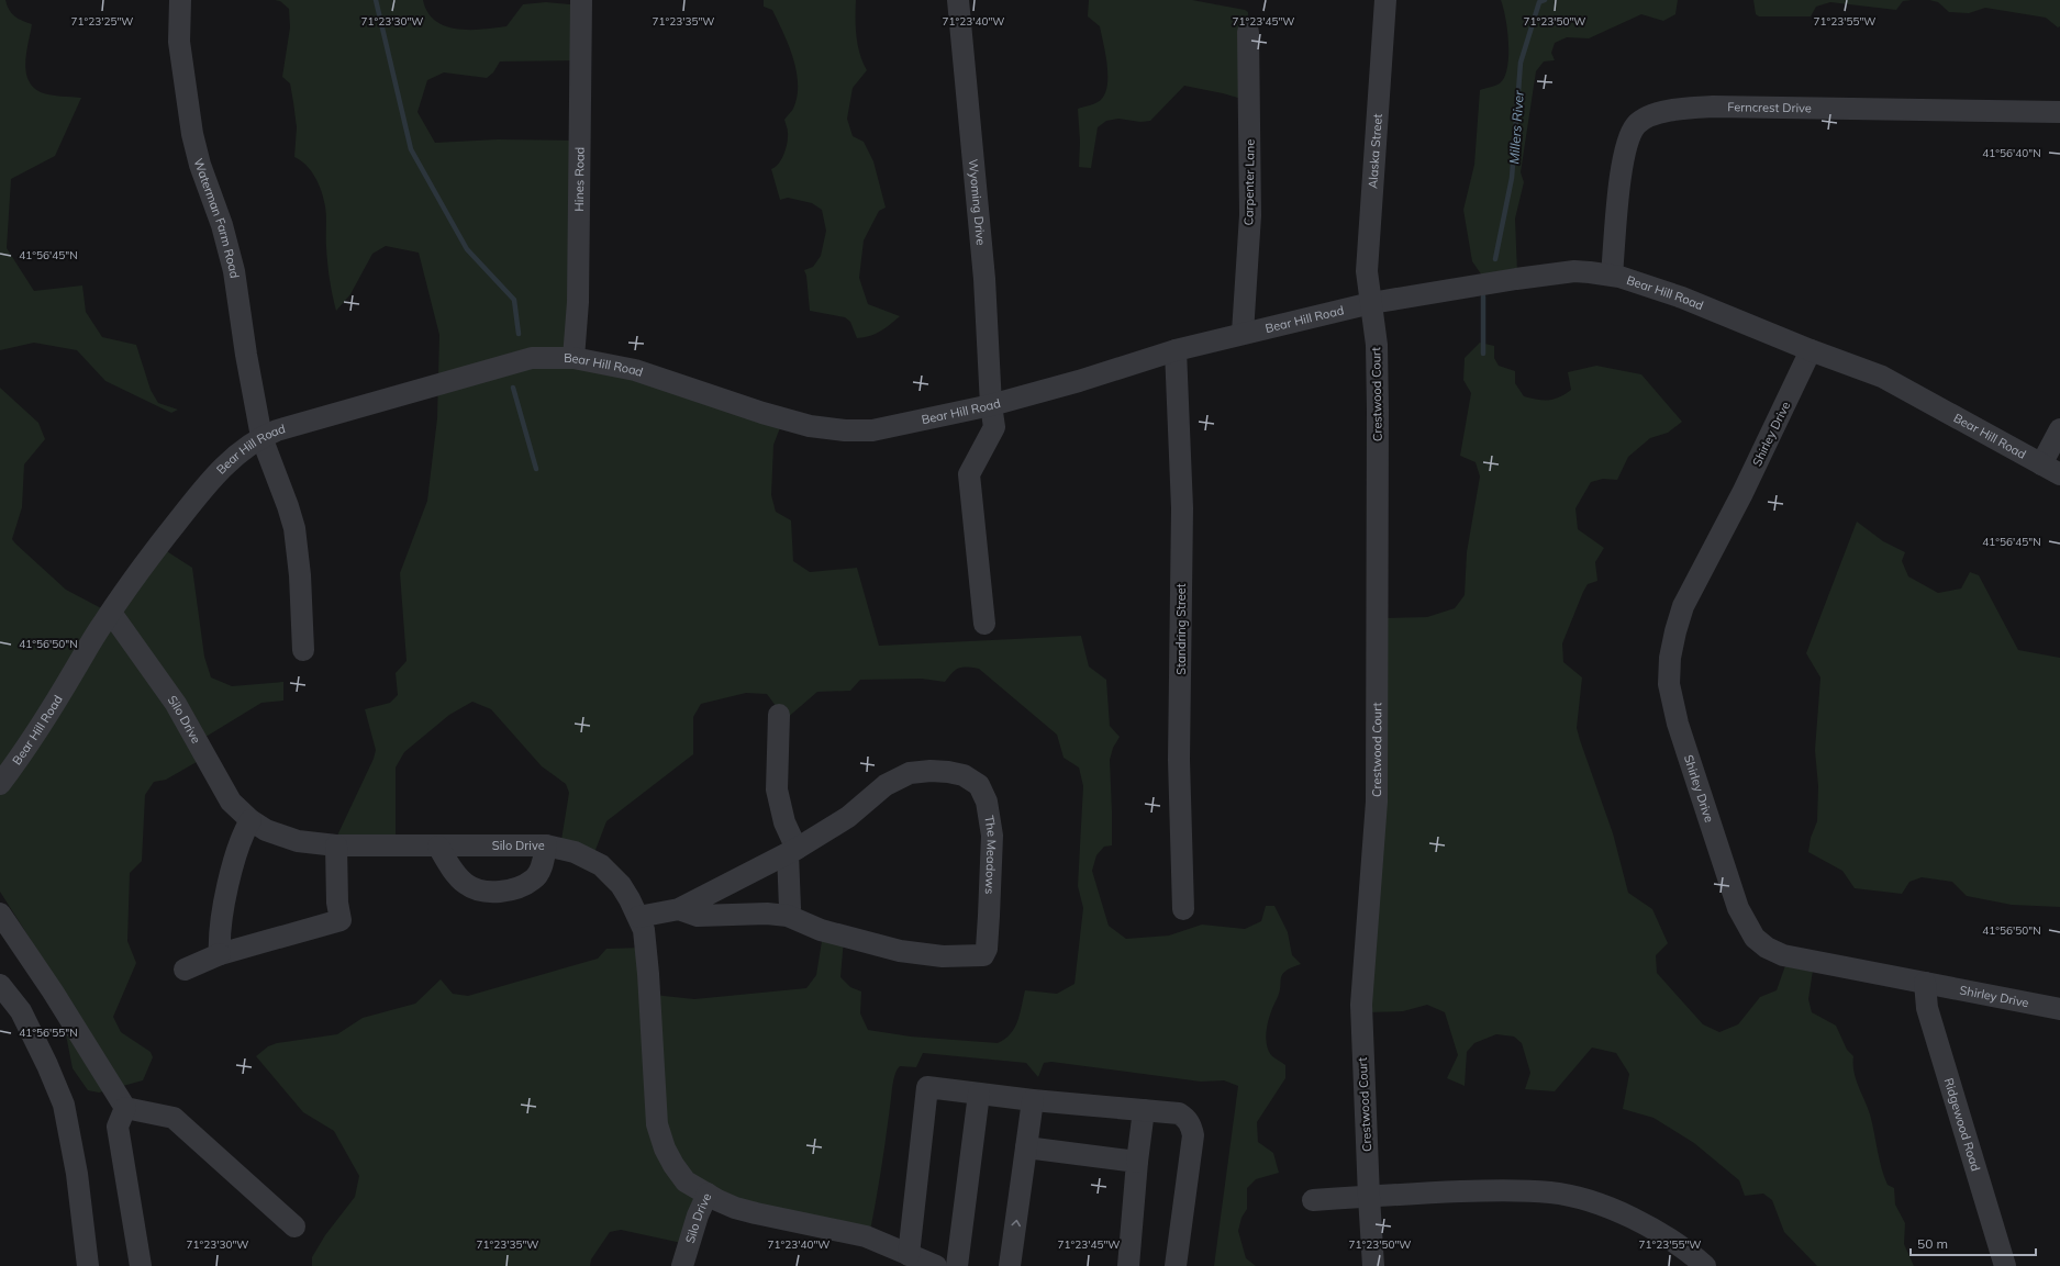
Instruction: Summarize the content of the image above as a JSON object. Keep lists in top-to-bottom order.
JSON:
{
  "streets": {
    "street": [
      "Ferncrest Drive",
      "Alaska Street",
      "Hines Road",
      "Carpenter Lane",
      "Wyoming Drive",
      "Waterman Farm Road",
      "Bear Hill Road",
      "Crestwood Court",
      "Shirley Drive",
      "Standring Street",
      "Silo Drive",
      "The Meadows",
      "Ridgewood Road"
    ]
  },
  "crossings": [
    ["Ferncrest Drive", "Bear Hill Road"],
    ["Alaska Street", "Bear Hill Road"],
    ["Alaska Street", "Crestwood Court"],
    ["Hines Road", "Bear Hill Road"],
    ["Carpenter Lane", "Bear Hill Road"],
    ["Wyoming Drive", "Bear Hill Road"],
    ["Waterman Farm Road", "Bear Hill Road"],
    ["Bear Hill Road", "Crestwood Court"],
    ["Bear Hill Road", "Shirley Drive"],
    ["Bear Hill Road", "Standring Street"],
    ["Bear Hill Road", "Silo Drive"],
    ["Shirley Drive", "Ridgewood Road"],
    ["Silo Drive", "The Meadows"]
  ],
  "water": ["Millers River"],
  "scale_bar": "50 m",
  "coordinates": [
    "71°23'25\"W",
    "71°23'30\"W",
    "71°23'35\"W",
    "71°23'40\"W",
    "71°23'45\"W",
    "71°23'50\"W",
    "71°23'55\"W",
    "41°56'40\"N",
    "41°56'45\"N",
    "41°56'50\"N",
    "41°56'55\"N"
  ]
}
